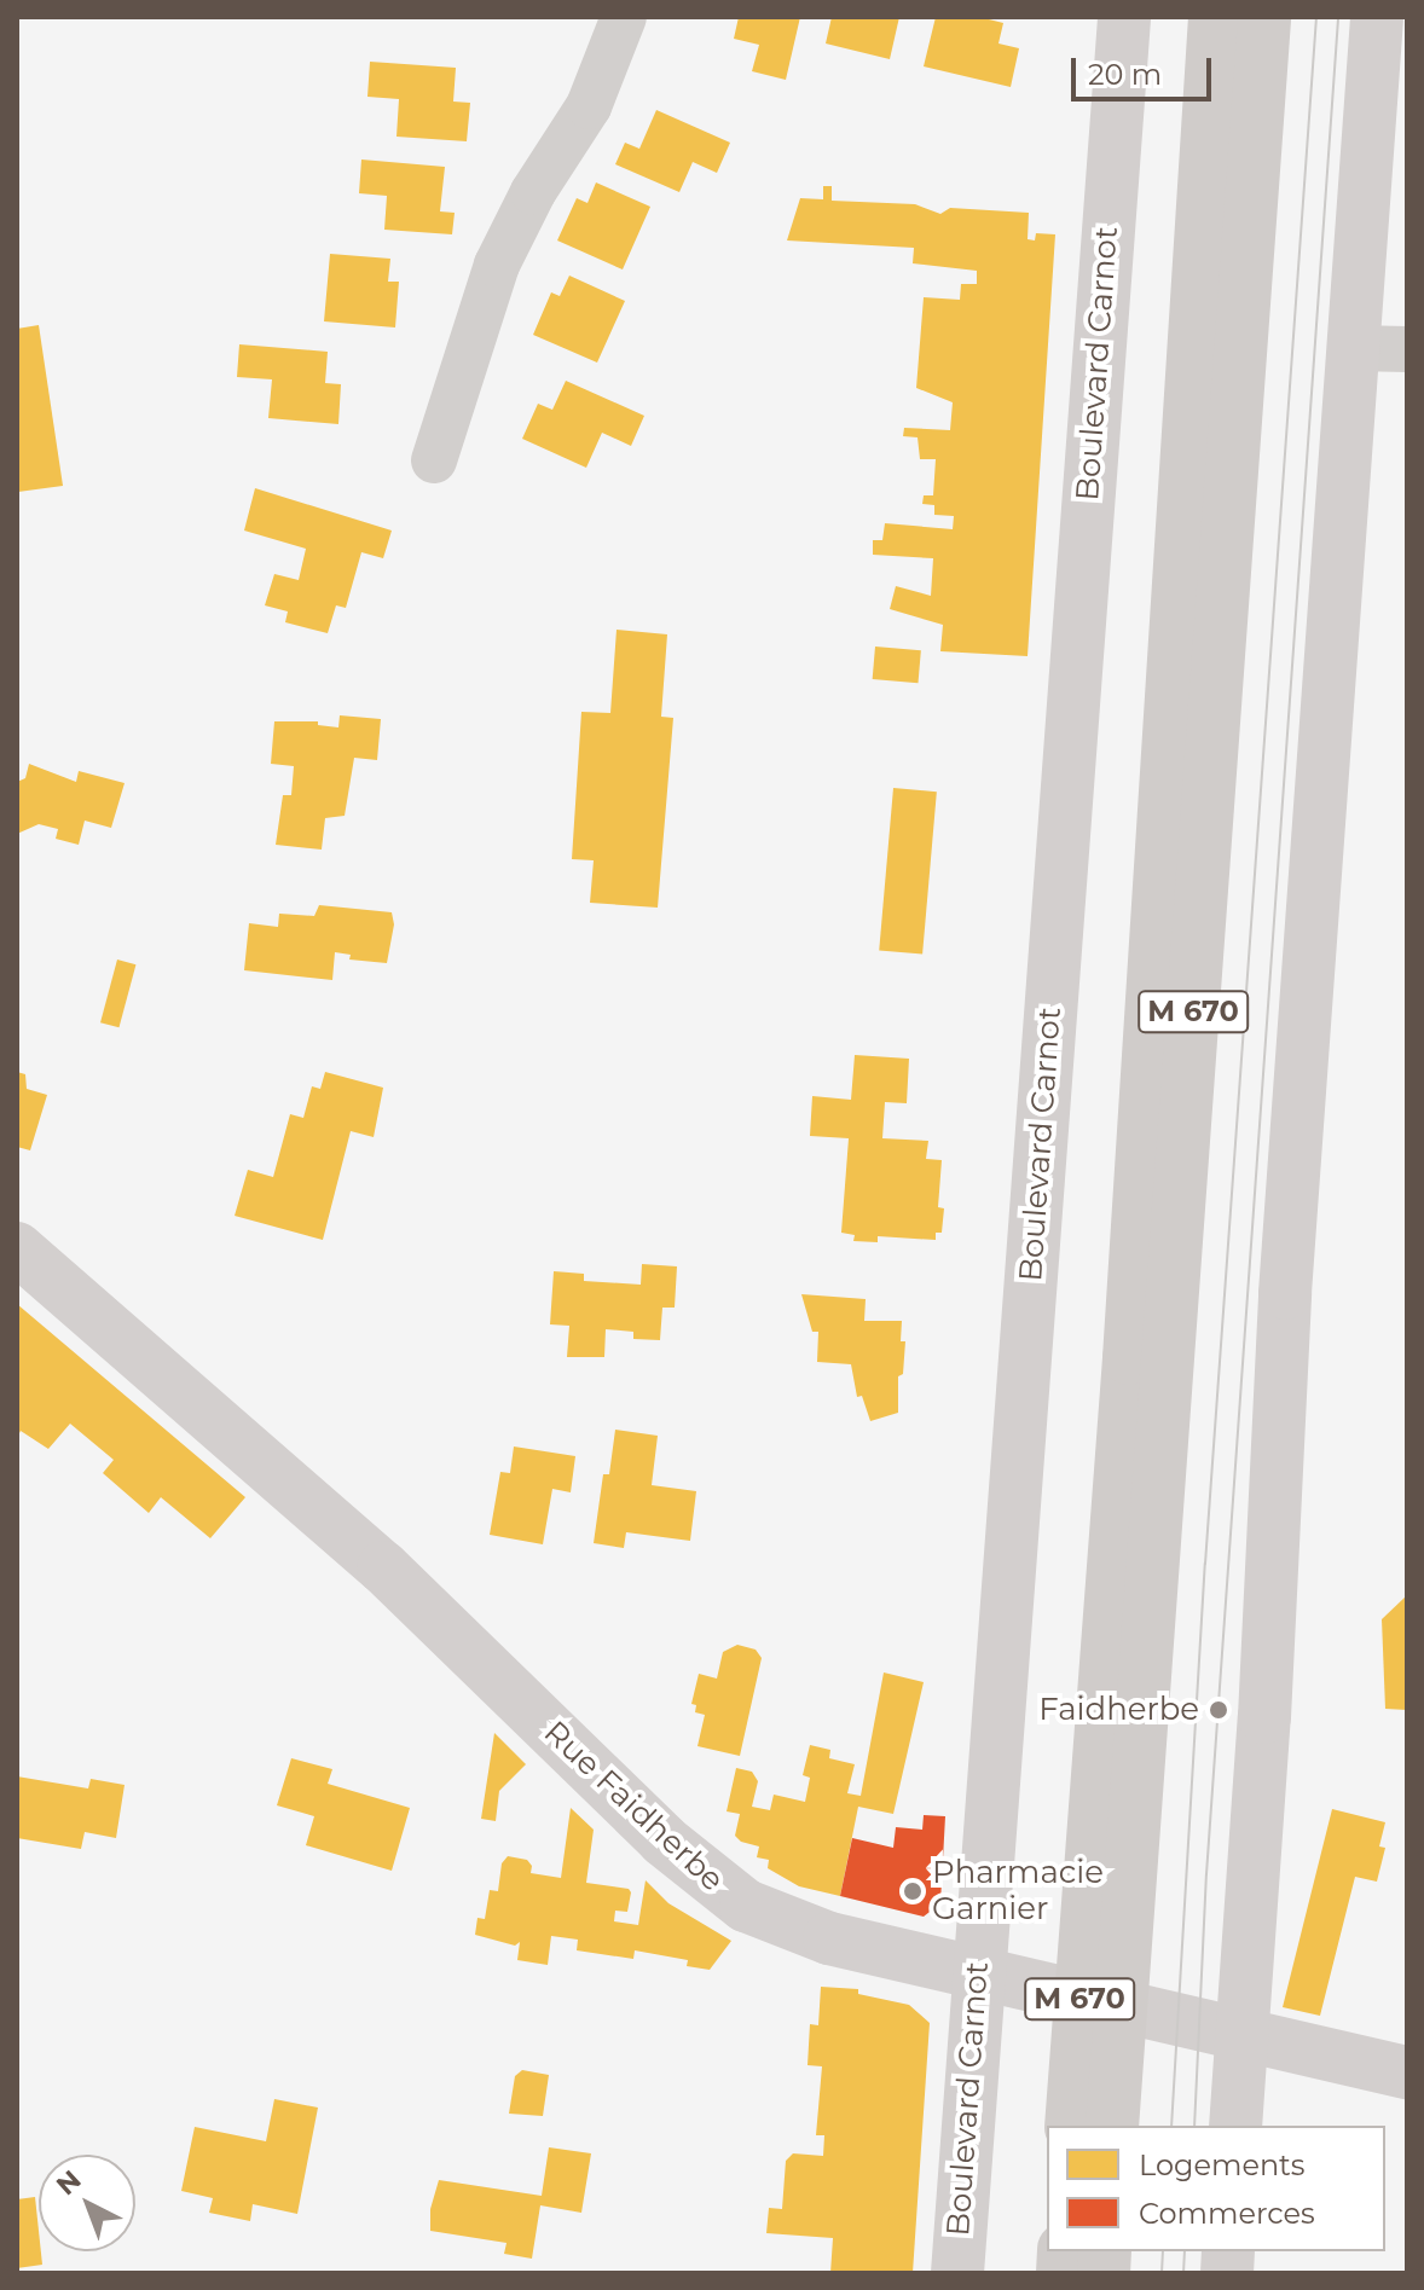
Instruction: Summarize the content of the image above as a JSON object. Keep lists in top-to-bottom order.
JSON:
{
  "streets": {
    "main road": ["M 670"],
    "street": ["Boulevard Carnot", "Rue Faidherbe"]
  },
  "crossings": [
    ["Boulevard Carnot", "Rue Faidherbe"],
    ["M 670", "Rue Faidherbe"]
  ],
  "places": ["Faidherbe", "Pharmacie Garnier"],
  "legend": ["Logements", "Commerces"],
  "scale_bar": "20 m",
  "north": "top left"
}
